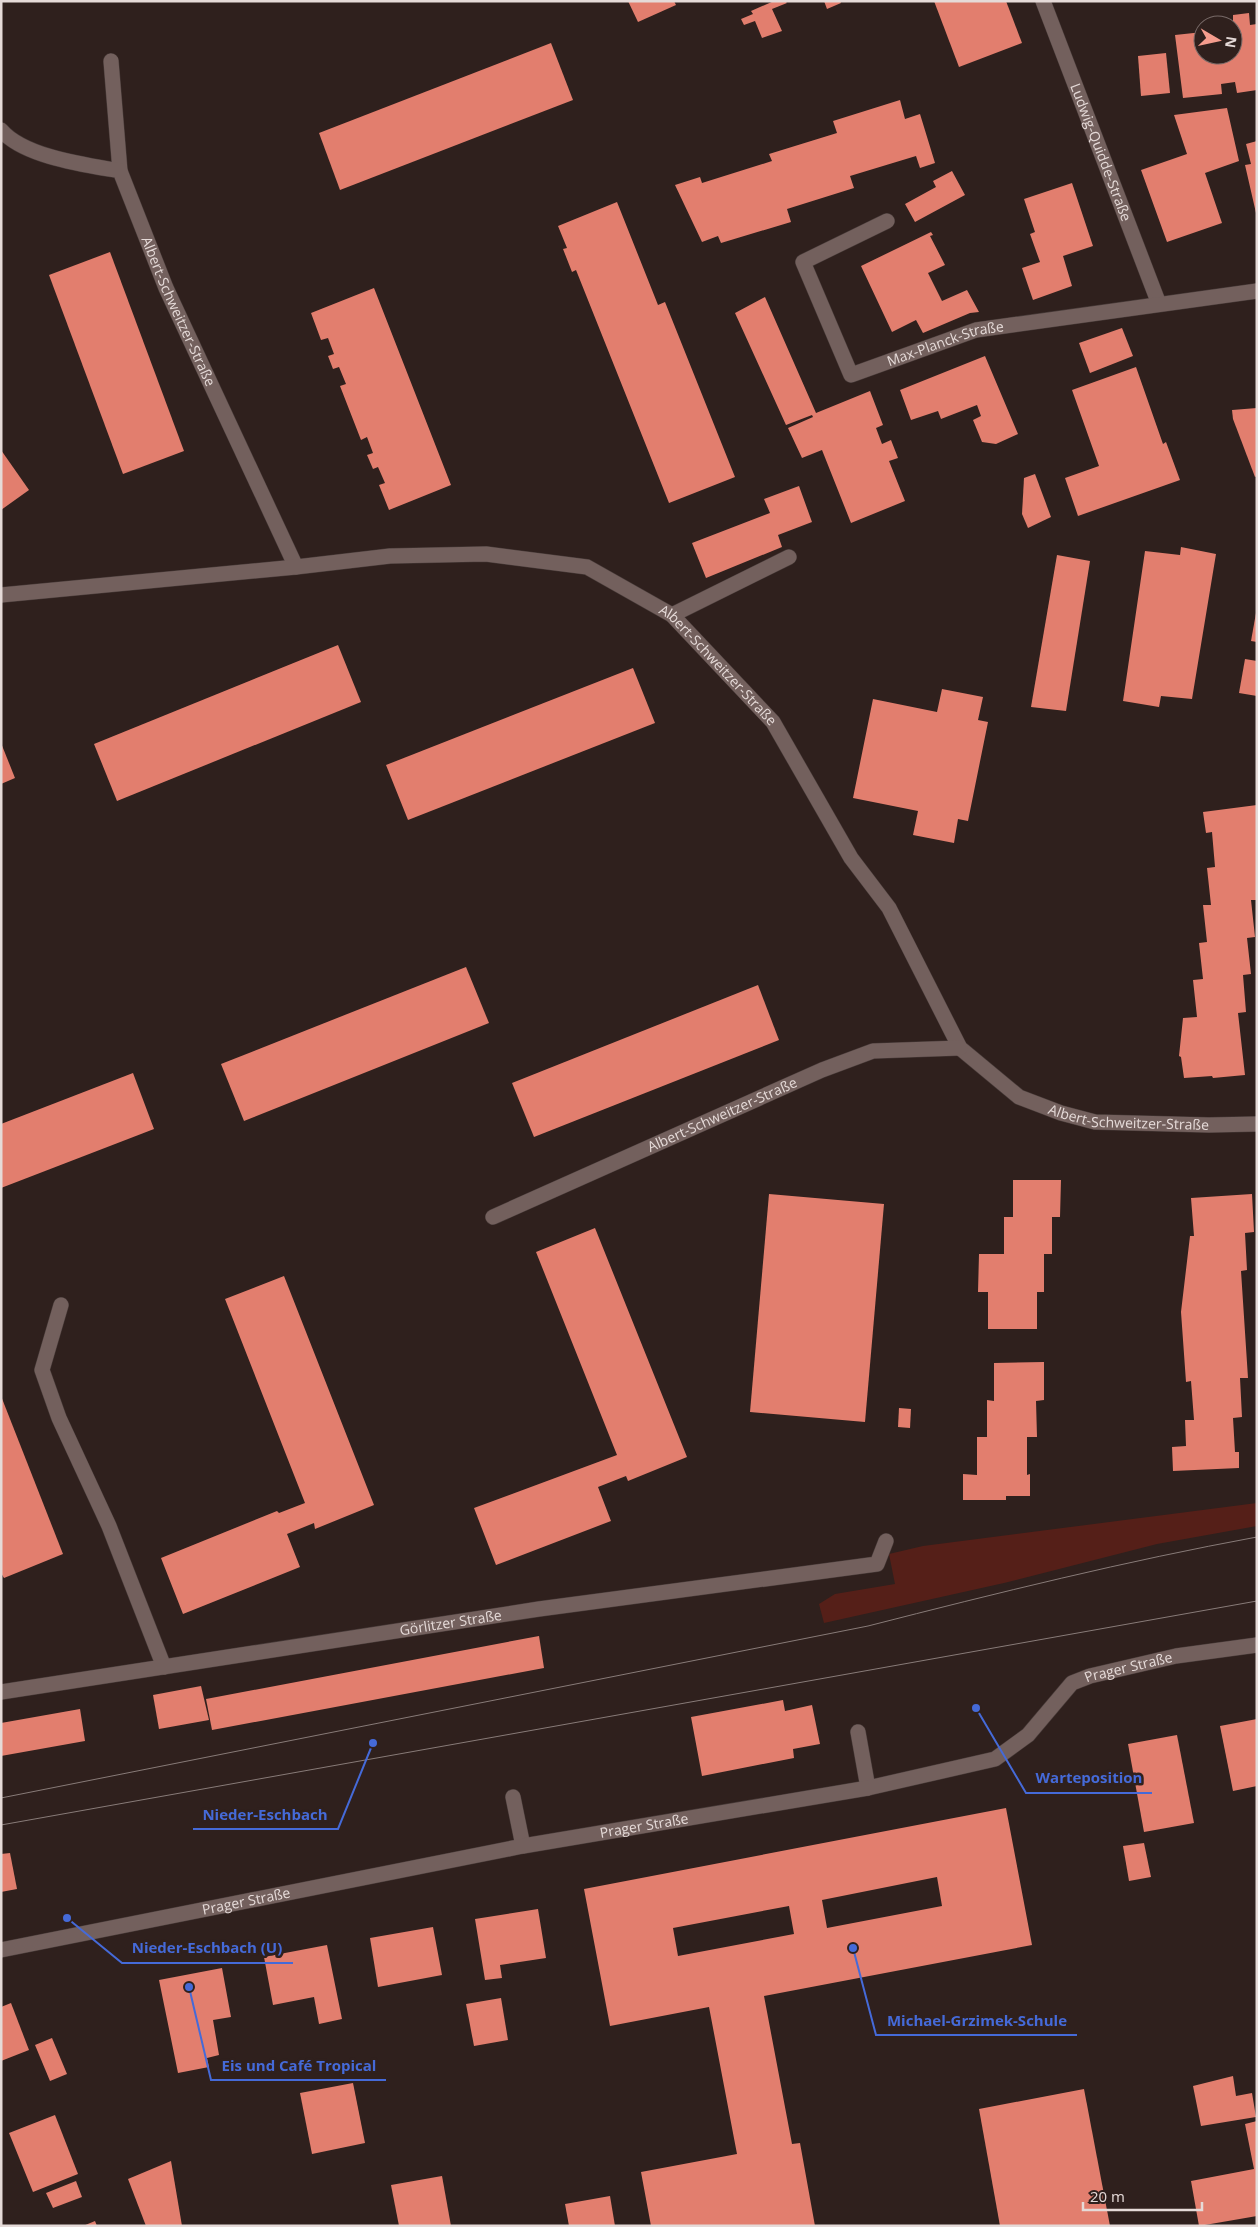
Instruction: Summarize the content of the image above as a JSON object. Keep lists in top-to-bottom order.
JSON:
{
  "streets": {
    "street": [
      "Ludwig-Quidde-Straße",
      "Albert-Schweitzer-Straße",
      "Max-Planck-Straße",
      "Görlitzer Straße",
      "Prager Straße"
    ]
  },
  "crossings": [
    ["Ludwig-Quidde-Straße", "Max-Planck-Straße"]
  ],
  "places": [
    "Warteposition",
    "Nieder-Eschbach",
    "Nieder-Eschbach (U)",
    "Michael-Grzimek-Schule",
    "Eis und Café Tropical"
  ],
  "scale_bar": "20 m",
  "north": "right"
}
